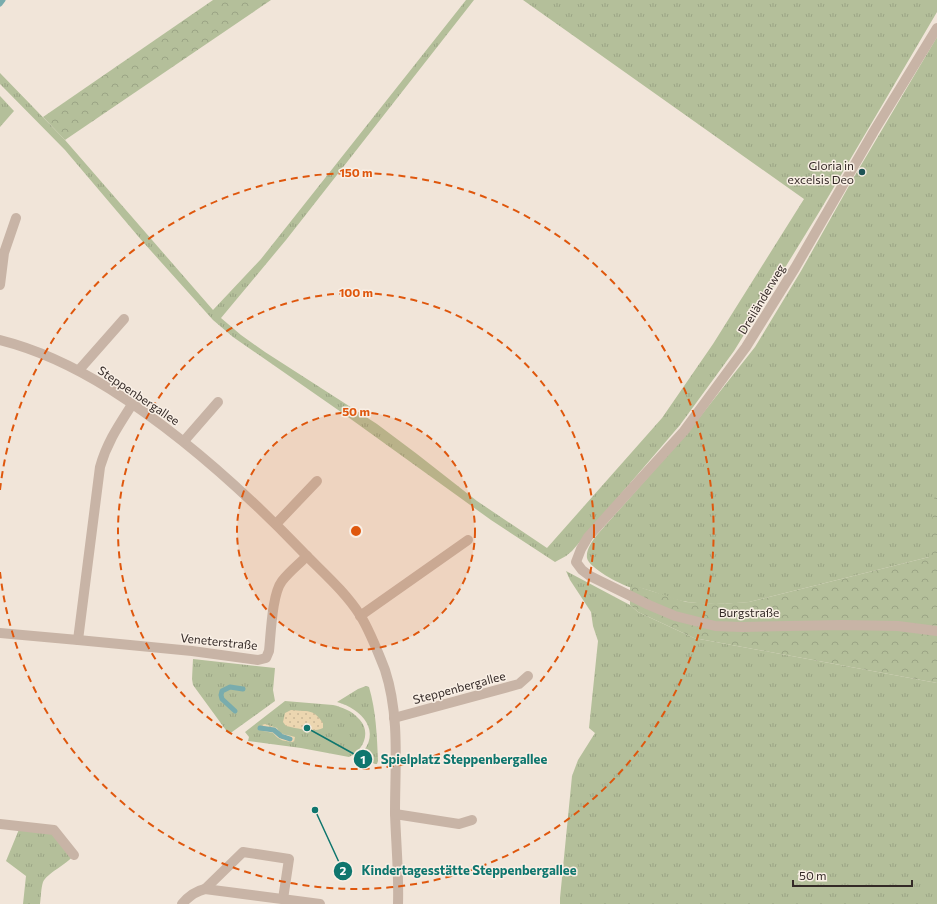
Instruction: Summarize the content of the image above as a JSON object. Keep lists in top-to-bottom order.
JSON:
{
  "streets": {
    "street": [
      "Dreiländerweg",
      "Steppenbergallee",
      "Burgstraße",
      "Veneterstraße"
    ]
  },
  "crossings": [
    ["Dreiländerweg", "Burgstraße"],
    ["Steppenbergallee", "Veneterstraße"]
  ],
  "places": ["Gloria in excelsis Deo", "Spielplatz Steppenbergallee", "Kindertagesstätte Steppenbergallee"],
  "scale_bar": "50 m",
  "rings": ["150 m", "100 m", "50 m"]
}
